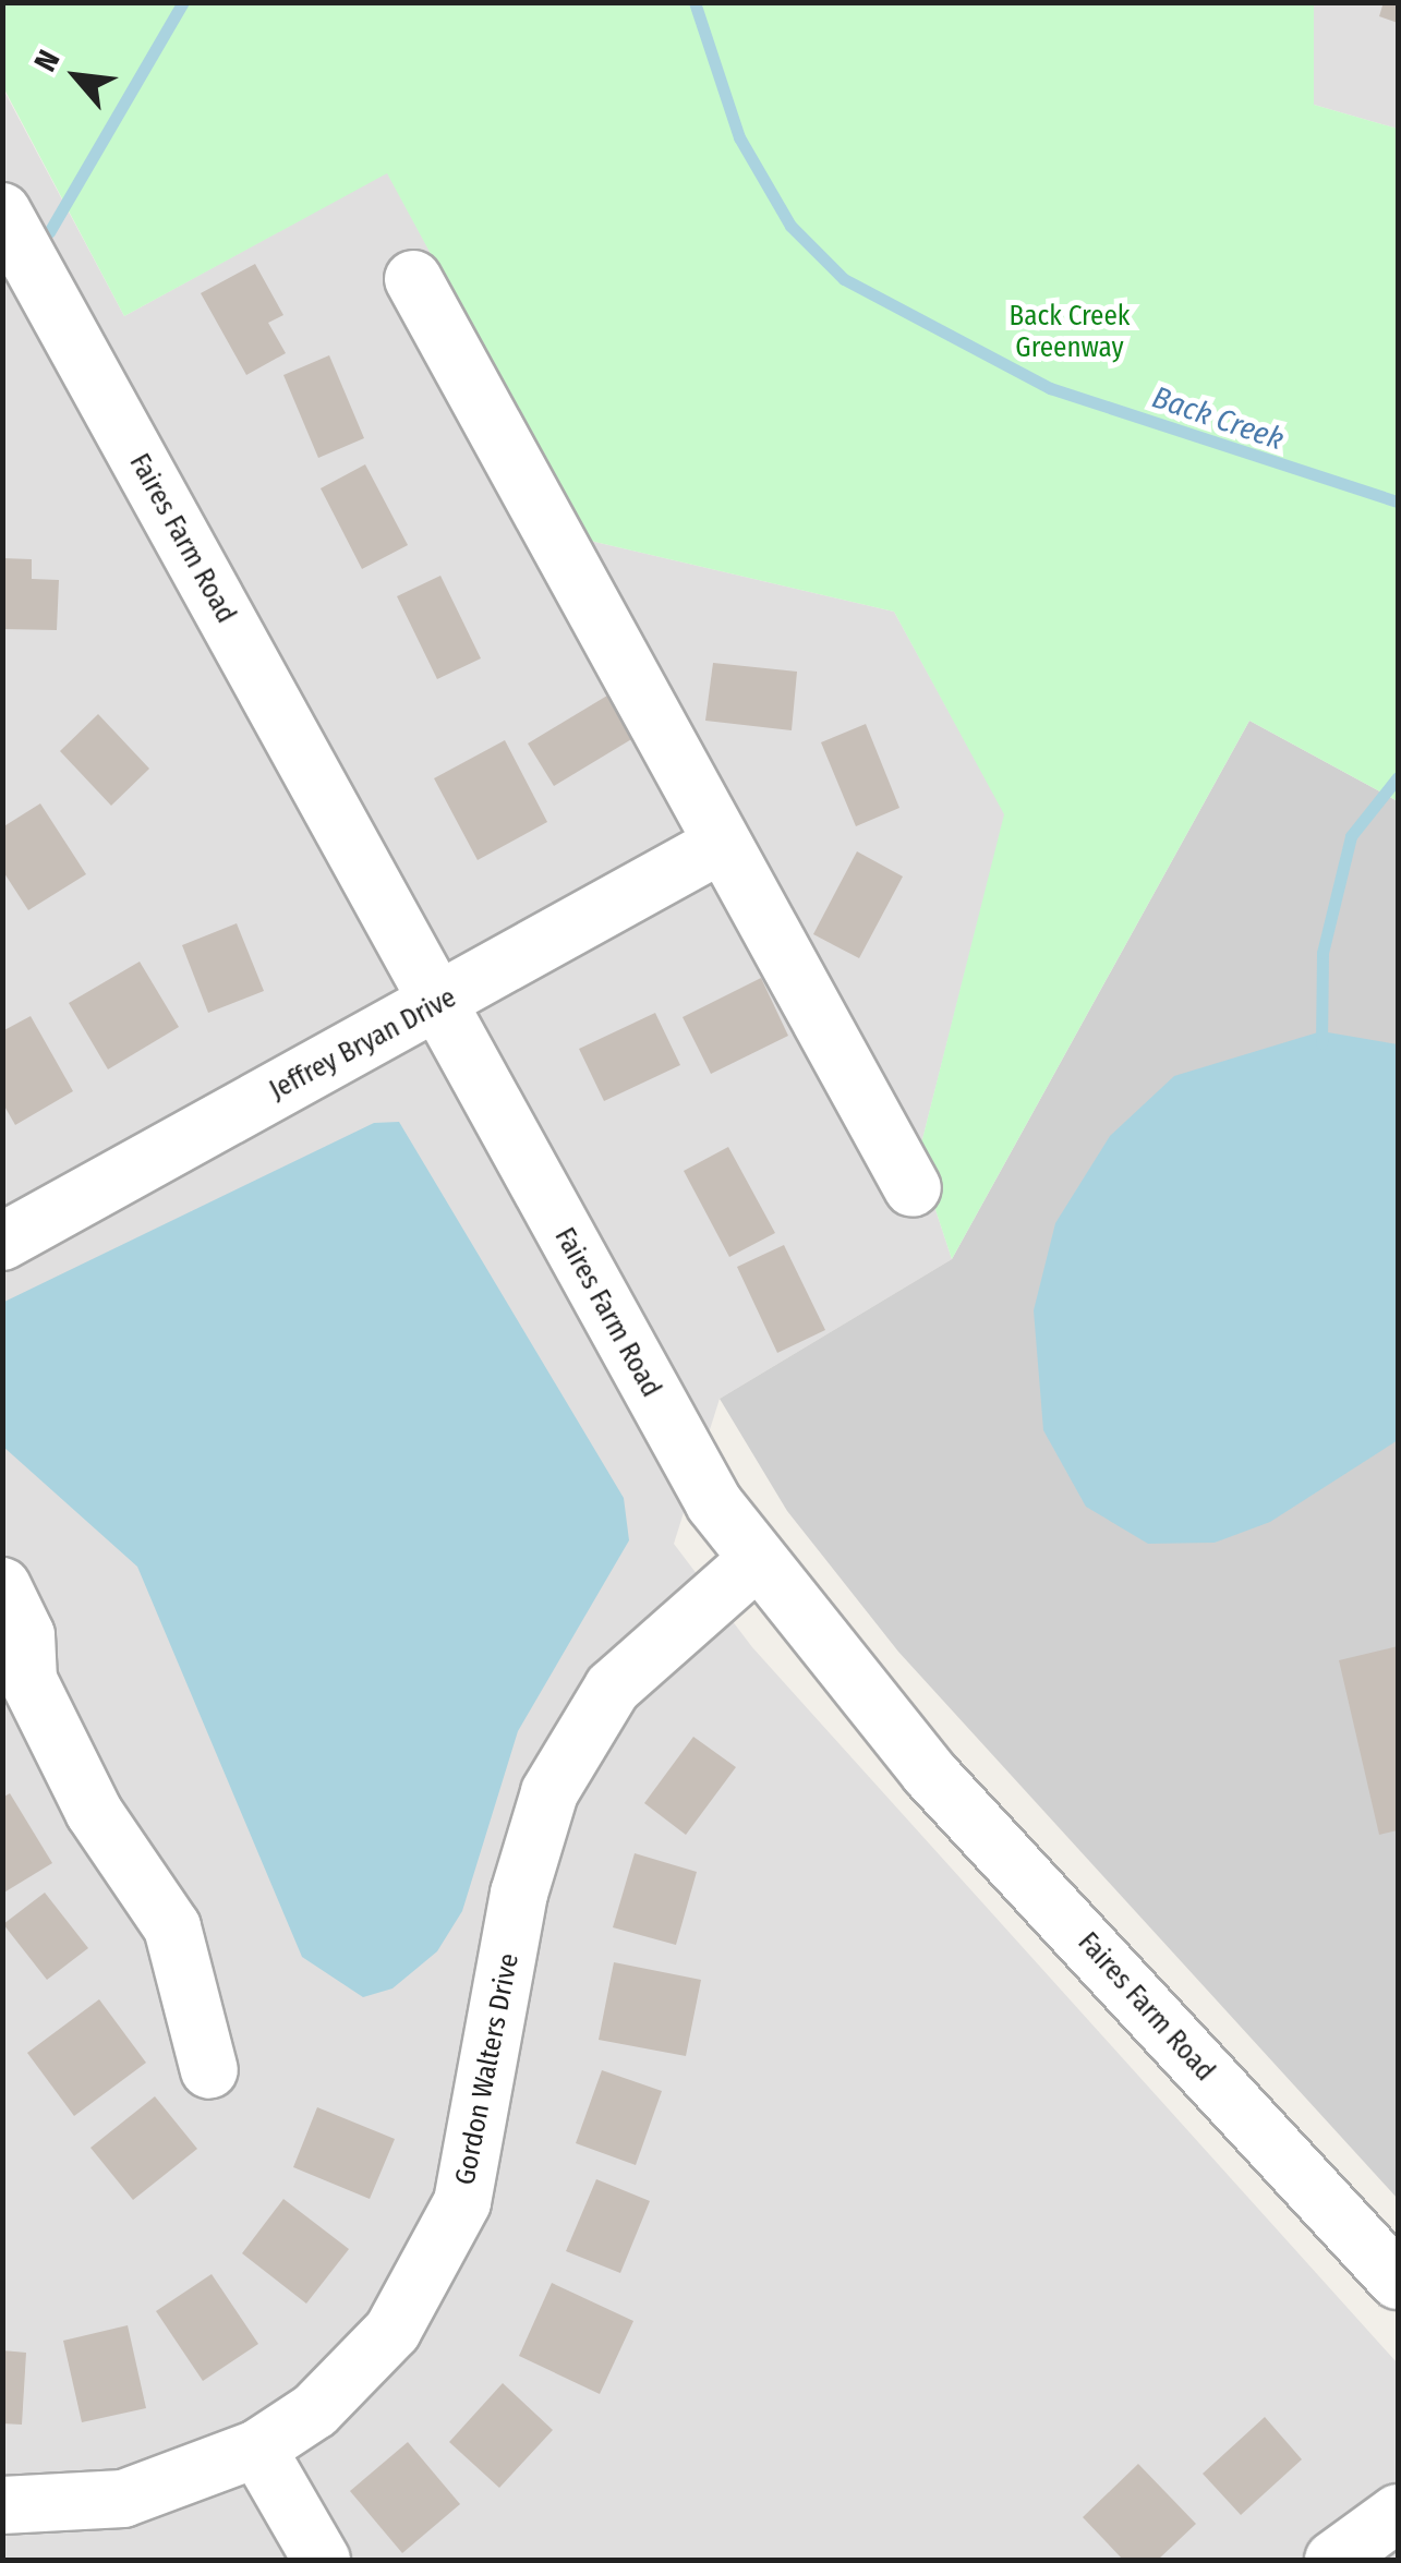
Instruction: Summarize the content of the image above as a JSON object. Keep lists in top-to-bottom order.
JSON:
{
  "streets": {
    "street": ["Faires Farm Road", "Jeffrey Bryan Drive", "Gordon Walters Drive"]
  },
  "crossings": [
    ["Faires Farm Road", "Jeffrey Bryan Drive"],
    ["Faires Farm Road", "Gordon Walters Drive"]
  ],
  "water": ["Back Creek"],
  "parks": ["Back Creek Greenway"],
  "north": "top left"
}
